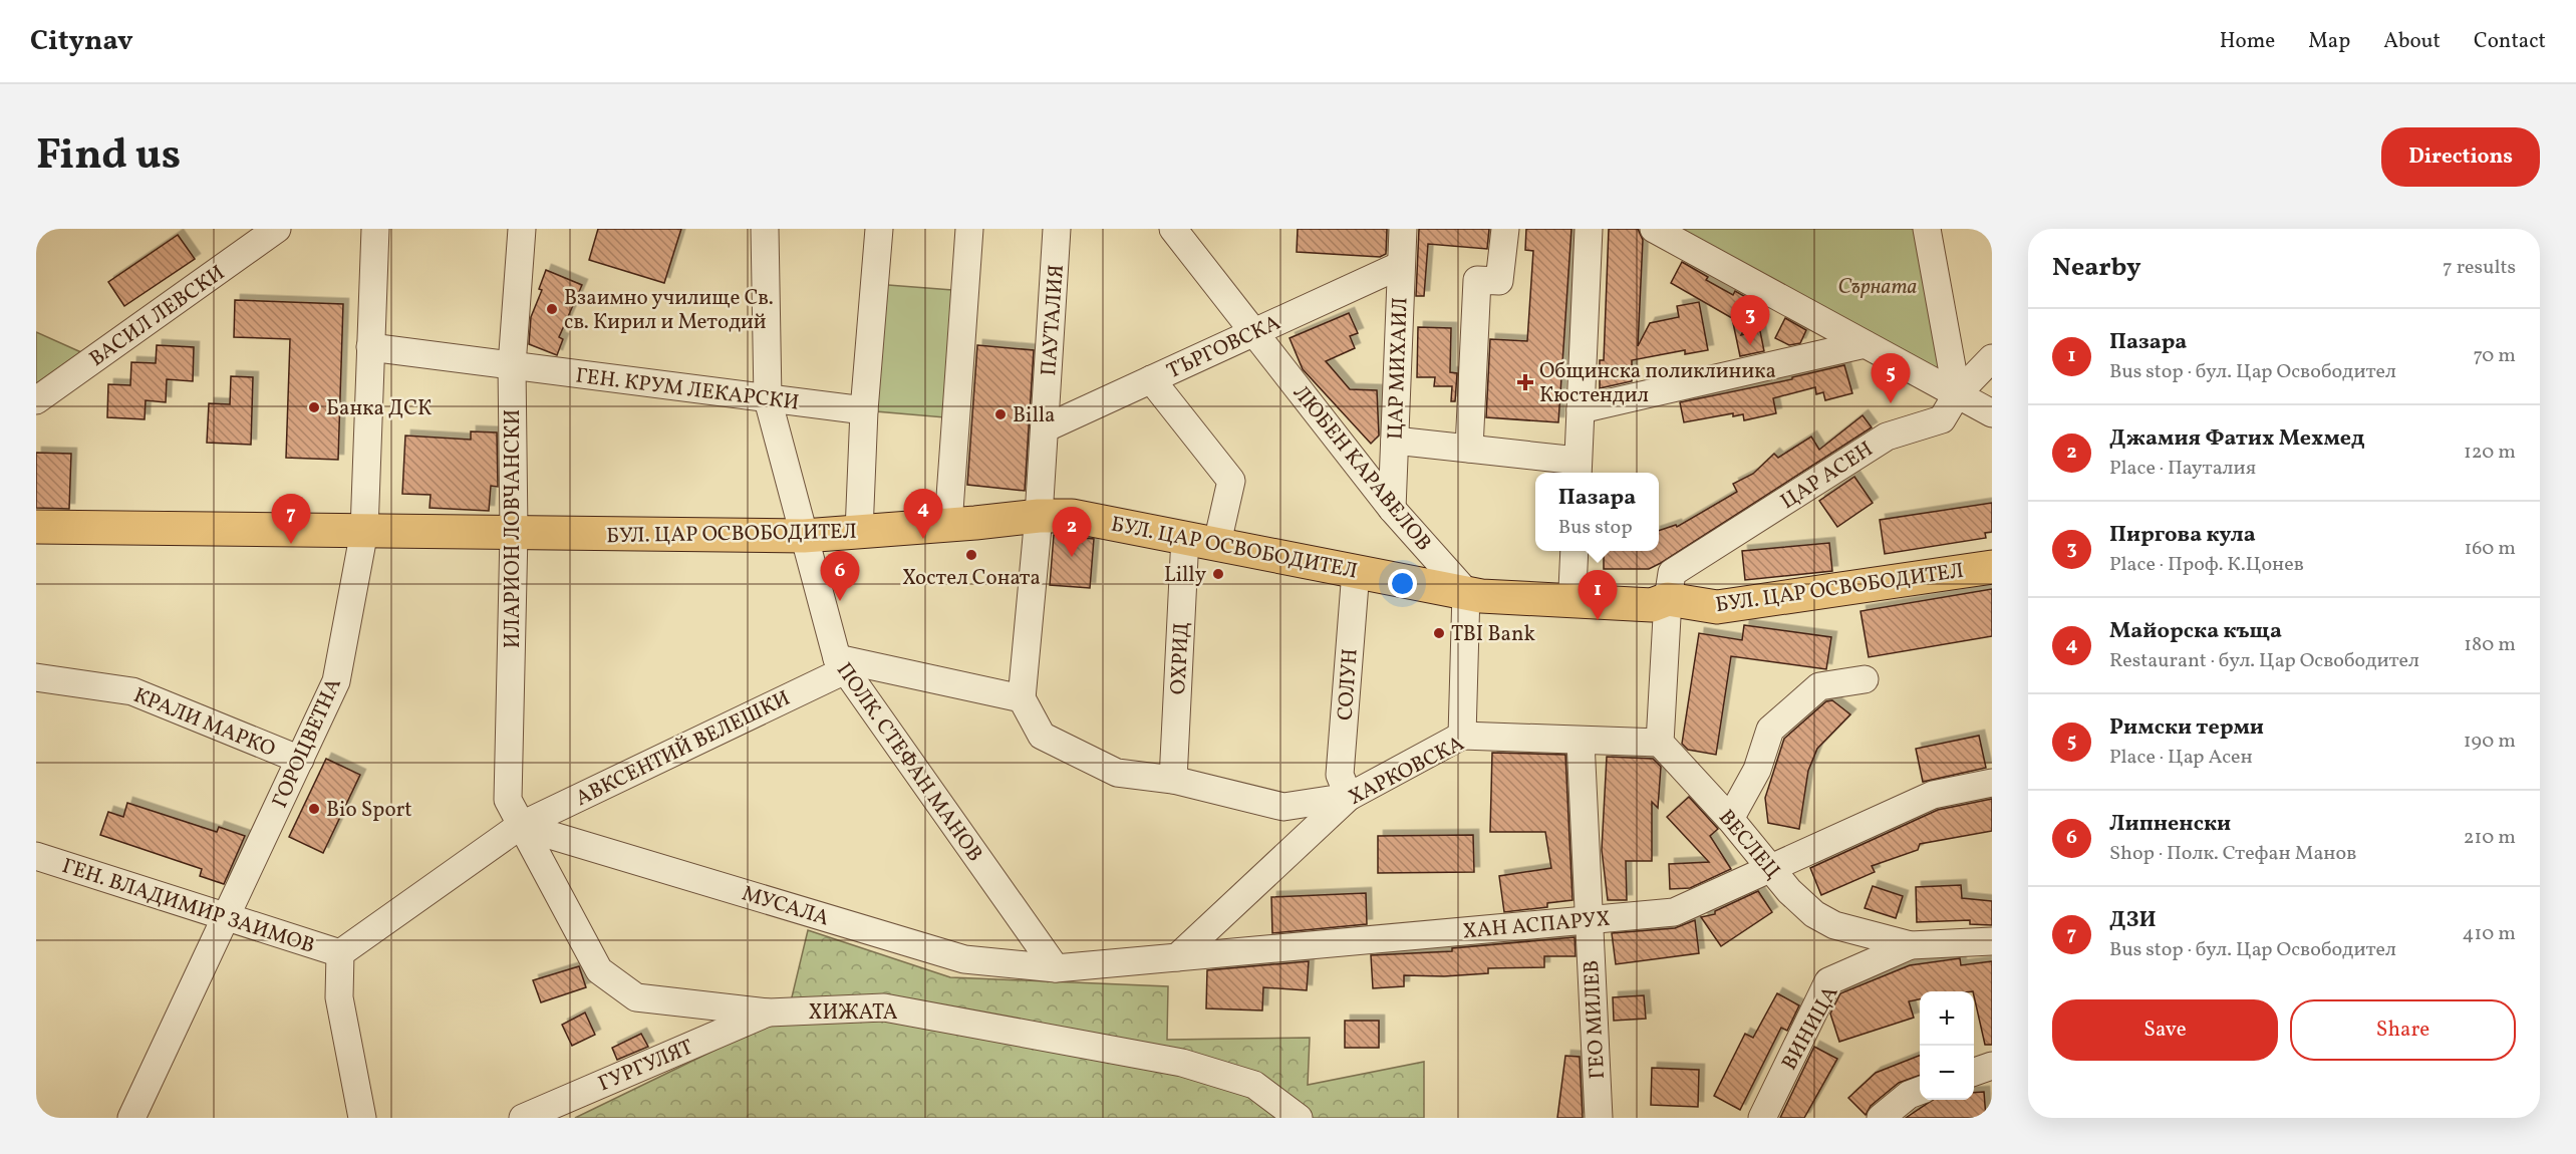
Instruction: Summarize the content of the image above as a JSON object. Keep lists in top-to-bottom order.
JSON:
{
  "streets": {
    "main road": ["БУЛ. ЦАР ОСВОБОДИТЕЛ"],
    "street": [
      "ВАСИЛ ЛЕВСКИ",
      "ПАУТАЛИЯ",
      "ТЪРГОВСКА",
      "ЦАР МИХАИЛ",
      "ГЕН. КРУМ ЛЕКАРСКИ",
      "ЛЮБЕН KАРАВЕЛОВ",
      "ЦАР АСЕН",
      "ИЛАРИОН ЛОВЧАНСКИ",
      "ОХРИД",
      "СОЛУН",
      "КРАЛИ МАРКО",
      "ГОРОЦВЕТНА",
      "АВКСЕНТИЙ ВЕЛЕШКИ",
      "ПОЛК. СТЕФАН МАНОВ",
      "ХАРКОВСКА",
      "ВЕСЛЕЦ",
      "ГЕН. ВЛАДИМИР ЗАИМОВ",
      "МУСАЛА",
      "ХАН АСПАРУХ",
      "ХИЖАТА",
      "ГЕО МИЛЕВ",
      "ВИНИЦА",
      "ГУРГУЛЯТ"
    ]
  },
  "crossings": [
    ["ПАУТАЛИЯ", "ТЪРГОВСКА"],
    ["ПАУТАЛИЯ", "БУЛ. ЦАР ОСВОБОДИТЕЛ"],
    ["ТЪРГОВСКА", "ЦАР МИХАИЛ"],
    ["ТЪРГОВСКА", "ЛЮБЕН KАРАВЕЛОВ"],
    ["ЦАР МИХАИЛ", "ЛЮБЕН KАРАВЕЛОВ"],
    ["ГЕН. КРУМ ЛЕКАРСКИ", "ИЛАРИОН ЛОВЧАНСКИ"],
    ["ГЕН. КРУМ ЛЕКАРСКИ", "ГОРОЦВЕТНА"],
    ["ГЕН. КРУМ ЛЕКАРСКИ", "ПОЛК. СТЕФАН МАНОВ"],
    ["ЛЮБЕН KАРАВЕЛОВ", "БУЛ. ЦАР ОСВОБОДИТЕЛ"],
    ["ЦАР АСЕН", "БУЛ. ЦАР ОСВОБОДИТЕЛ"],
    ["ИЛАРИОН ЛОВЧАНСКИ", "БУЛ. ЦАР ОСВОБОДИТЕЛ"],
    ["ИЛАРИОН ЛОВЧАНСКИ", "АВКСЕНТИЙ ВЕЛЕШКИ"],
    ["ИЛАРИОН ЛОВЧАНСКИ", "МУСАЛА"],
    ["ИЛАРИОН ЛОВЧАНСКИ", "ХИЖАТА"],
    ["БУЛ. ЦАР ОСВОБОДИТЕЛ", "ОХРИД"],
    ["БУЛ. ЦАР ОСВОБОДИТЕЛ", "СОЛУН"],
    ["БУЛ. ЦАР ОСВОБОДИТЕЛ", "ГОРОЦВЕТНА"],
    ["БУЛ. ЦАР ОСВОБОДИТЕЛ", "ПОЛК. СТЕФАН МАНОВ"],
    ["СОЛУН", "ХАРКОВСКА"],
    ["КРАЛИ МАРКО", "ГОРОЦВЕТНА"],
    ["ГОРОЦВЕТНА", "ГЕН. ВЛАДИМИР ЗАИМОВ"],
    ["АВКСЕНТИЙ ВЕЛЕШКИ", "ПОЛК. СТЕФАН МАНОВ"],
    ["АВКСЕНТИЙ ВЕЛЕШКИ", "ГЕН. ВЛАДИМИР ЗАИМОВ"],
    ["АВКСЕНТИЙ ВЕЛЕШКИ", "МУСАЛА"],
    ["АВКСЕНТИЙ ВЕЛЕШКИ", "ХИЖАТА"],
    ["ПОЛК. СТЕФАН МАНОВ", "МУСАЛА"],
    ["ПОЛК. СТЕФАН МАНОВ", "ХАН АСПАРУХ"],
    ["ХАРКОВСКА", "ВЕСЛЕЦ"],
    ["ХАРКОВСКА", "ХАН АСПАРУХ"],
    ["ХАРКОВСКА", "ГЕО МИЛЕВ"],
    ["ВЕСЛЕЦ", "ХАН АСПАРУХ"],
    ["ВЕСЛЕЦ", "ВИНИЦА"],
    ["МУСАЛА", "ХАН АСПАРУХ"],
    ["МУСАЛА", "ХИЖАТА"],
    ["ХАН АСПАРУХ", "ГЕО МИЛЕВ"],
    ["ХИЖАТА", "ГУРГУЛЯТ"]
  ],
  "parks": ["Сърната"],
  "places": {
    "other": [
      "Взаимно училище Св. св. Кирил и Методий",
      "Банка ДСК",
      "Billa",
      "Хостел Соната",
      "Lilly",
      "TBI Bank",
      "Bio Sport"
    ],
    "health": ["Общинска поликлиника Кюстендил"]
  },
  "page": {
    "header": "Citynav",
    "nav": [
      "Home",
      "Map",
      "About",
      "Contact"
    ],
    "title": "Find us",
    "buttons": [
      "Directions",
      ["Save", "Share"]
    ],
    "heading": ["Nearby", "7 results"],
    "pins": [
      "3",
      "5",
      "4",
      "7",
      "2",
      "6",
      "1"
    ],
    "list": [
      {
        "mark": "1",
        "name": "Пазара",
        "note": "Bus stop · бул. Цар Освободител",
        "value": "70 m"
      },
      {
        "mark": "2",
        "name": "Джамия Фатих Мехмед",
        "note": "Place · Пауталия",
        "value": "120 m"
      },
      {
        "mark": "3",
        "name": "Пиргова кула",
        "note": "Place · Проф. К.Цонев",
        "value": "160 m"
      },
      {
        "mark": "4",
        "name": "Майорска къща",
        "note": "Restaurant · бул. Цар Освободител",
        "value": "180 m"
      },
      {
        "mark": "5",
        "name": "Римски терми",
        "note": "Place · Цар Асен",
        "value": "190 m"
      },
      {
        "mark": "6",
        "name": "Липненски",
        "note": "Shop · Полк. Стефан Манов",
        "value": "210 m"
      },
      {
        "mark": "7",
        "name": "ДЗИ",
        "note": "Bus stop · бул. Цар Освободител",
        "value": "410 m"
      }
    ],
    "popup": ["Пазара", "Bus stop"],
    "map_buttons": ["+", "−"]
  }
}
